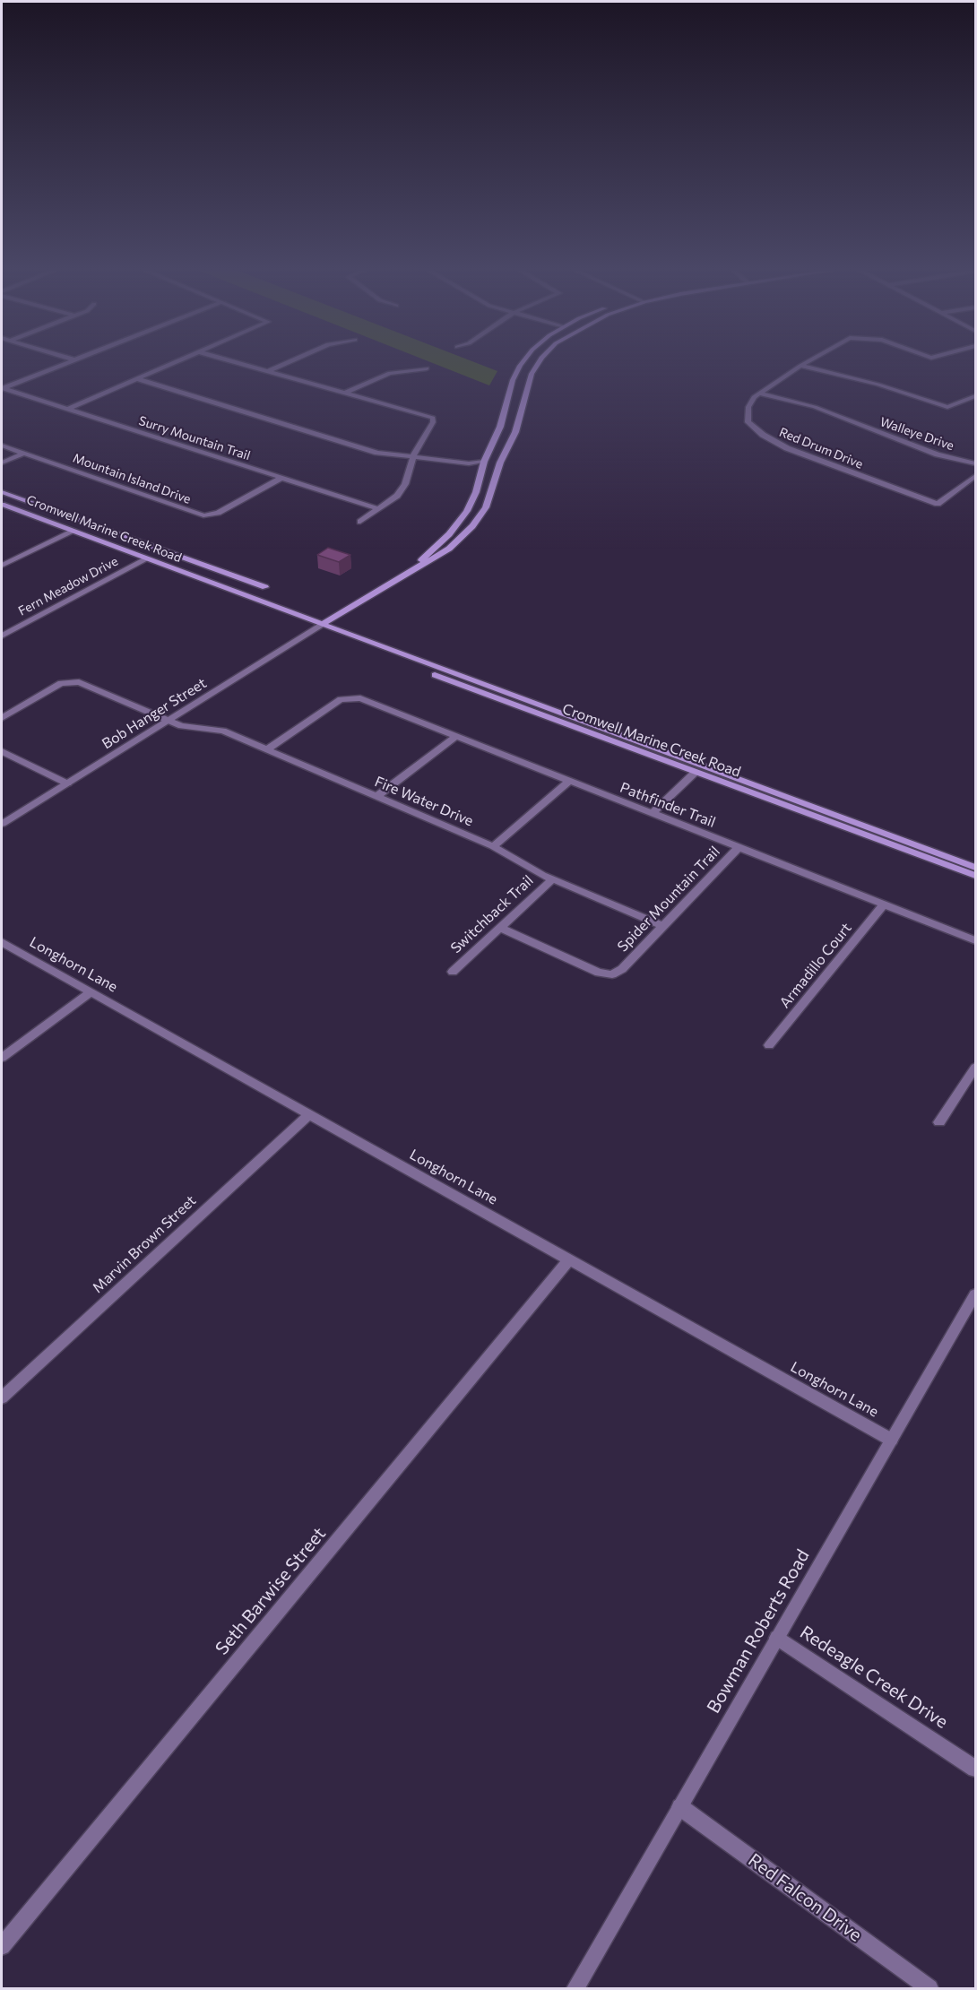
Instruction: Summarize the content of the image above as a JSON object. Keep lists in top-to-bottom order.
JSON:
{
  "streets": {
    "main road": ["Cromwell Marine Creek Road"],
    "street": [
      "Walleye Drive",
      "Surry Mountain Trail",
      "Red Drum Drive",
      "Mountain Island Drive",
      "Fern Meadow Drive",
      "Bob Hanger Street",
      "Fire Water Drive",
      "Pathfinder Trail",
      "Spider Mountain Trail",
      "Switchback Trail",
      "Longhorn Lane",
      "Armadillo Court",
      "Marvin Brown Street",
      "Seth Barwise Street",
      "Bowman Roberts Road",
      "Redeagle Creek Drive",
      "Red Falcon Drive"
    ]
  },
  "crossings": [
    ["Walleye Drive", "Red Drum Drive"],
    ["Surry Mountain Trail", "Mountain Island Drive"],
    ["Cromwell Marine Creek Road", "Fern Meadow Drive"],
    ["Cromwell Marine Creek Road", "Bob Hanger Street"],
    ["Bob Hanger Street", "Fire Water Drive"],
    ["Fire Water Drive", "Pathfinder Trail"],
    ["Fire Water Drive", "Spider Mountain Trail"],
    ["Fire Water Drive", "Switchback Trail"],
    ["Pathfinder Trail", "Spider Mountain Trail"],
    ["Pathfinder Trail", "Armadillo Court"],
    ["Spider Mountain Trail", "Switchback Trail"],
    ["Longhorn Lane", "Marvin Brown Street"],
    ["Longhorn Lane", "Seth Barwise Street"],
    ["Longhorn Lane", "Bowman Roberts Road"],
    ["Bowman Roberts Road", "Redeagle Creek Drive"],
    ["Bowman Roberts Road", "Red Falcon Drive"]
  ]
}
